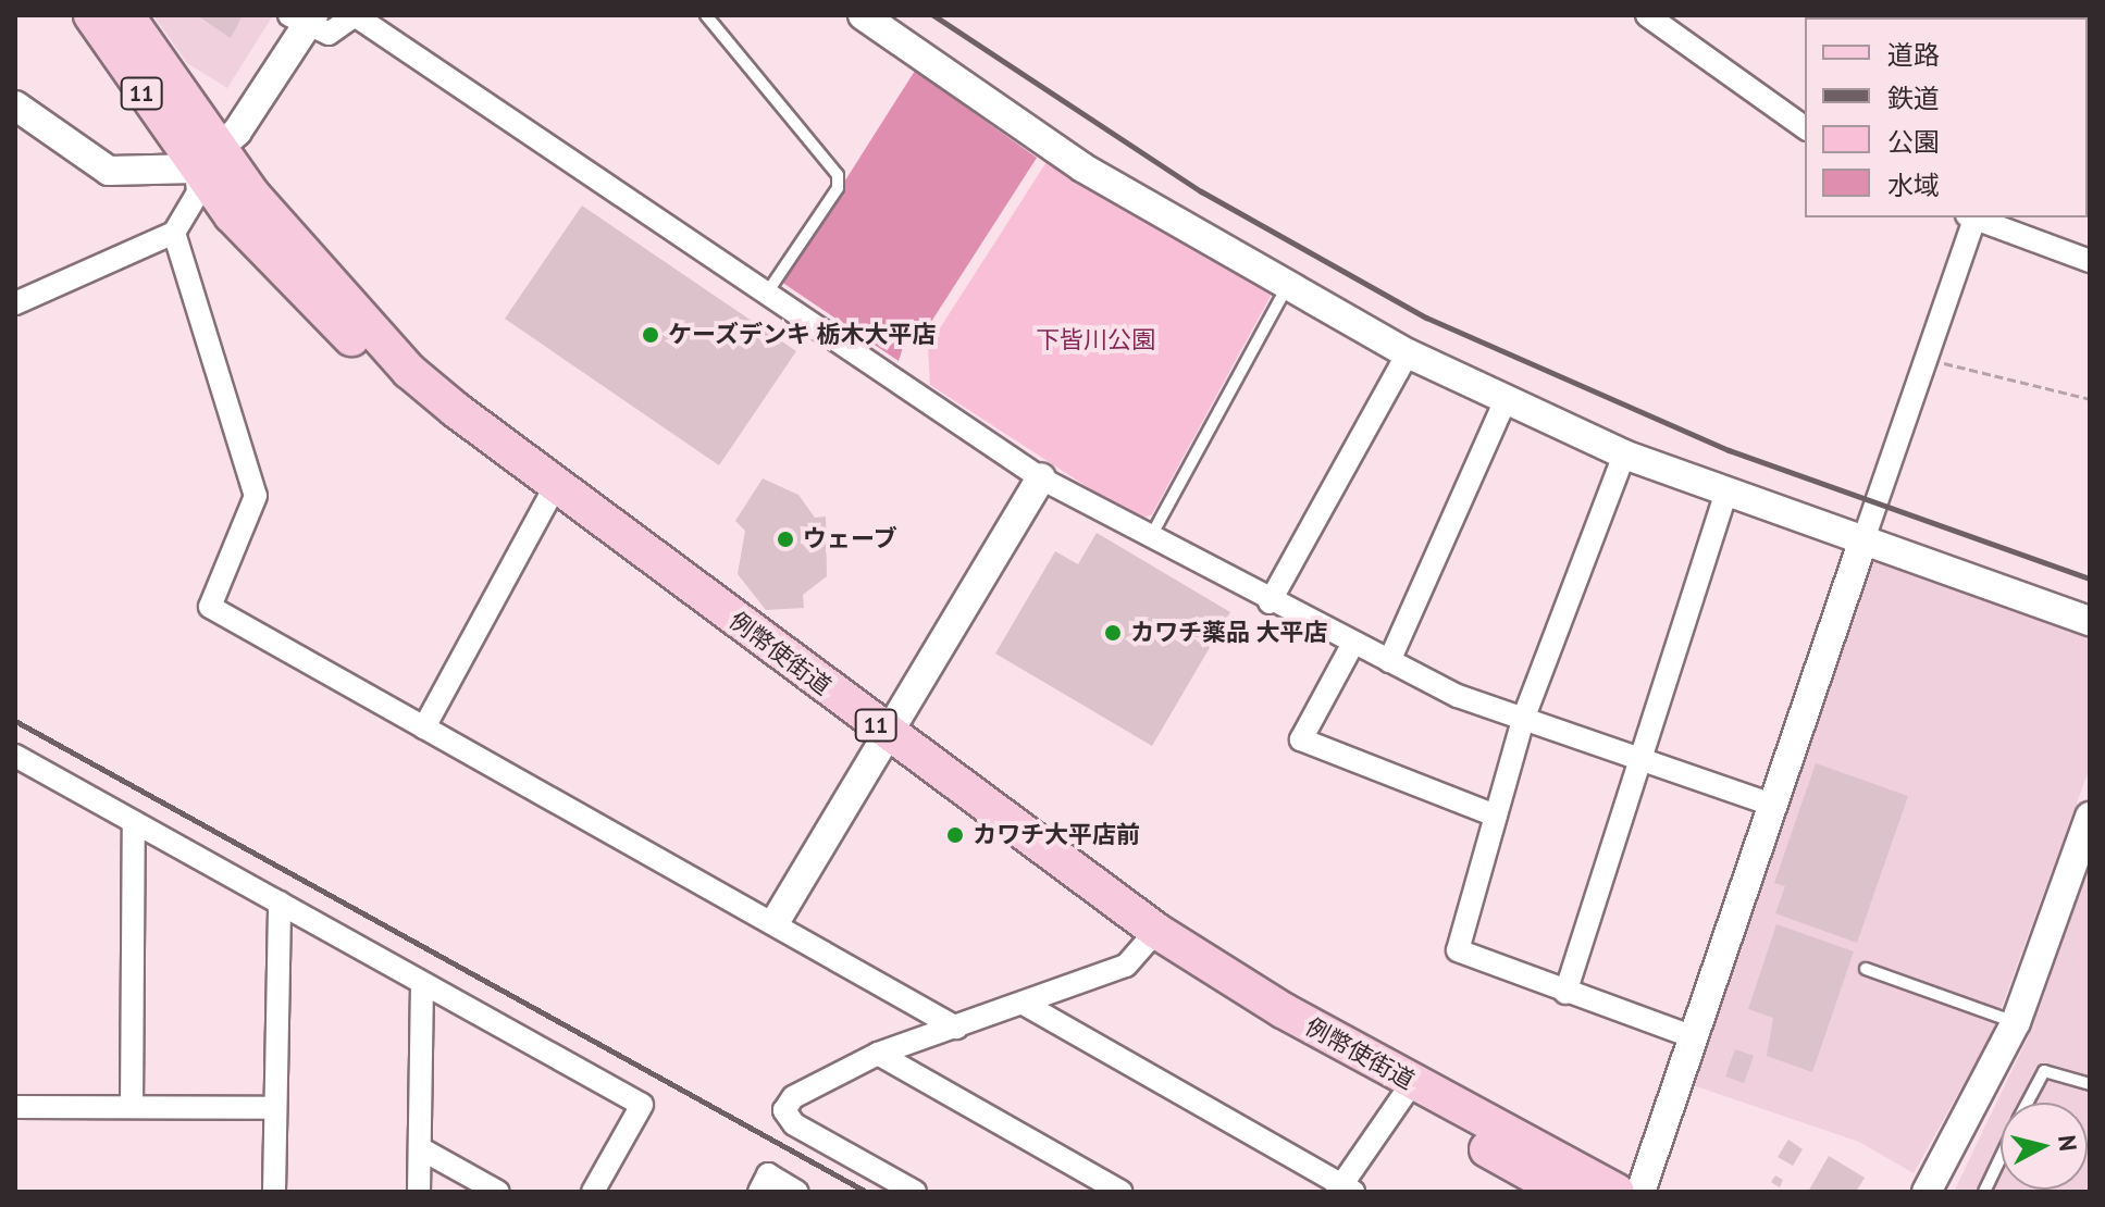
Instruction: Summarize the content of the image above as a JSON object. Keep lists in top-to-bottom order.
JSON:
{
  "streets": {
    "main road": ["11", "例幣使街道"]
  },
  "crossings": [
    ["11", "例幣使街道"]
  ],
  "parks": ["下皆川公園"],
  "places": [
    "ケーズデンキ 栃木大平店",
    "ウェーブ",
    "カワチ薬品 大平店",
    "カワチ大平店前"
  ],
  "legend": [
    "道路",
    "鉄道",
    "公園",
    "水域"
  ],
  "north": "right"
}
